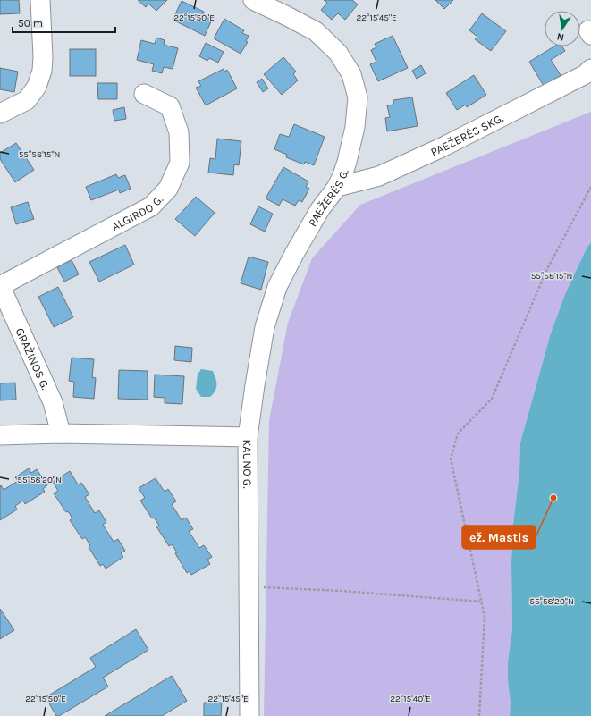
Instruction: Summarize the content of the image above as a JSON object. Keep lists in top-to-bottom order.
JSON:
{
  "streets": {
    "street": [
      "PAEŽERĖS SKG.",
      "PAEŽERĖS G.",
      "ALGIRDO G.",
      "GRAŽINOS G.",
      "KAUNO G."
    ]
  },
  "crossings": [
    ["PAEŽERĖS SKG.", "PAEŽERĖS G."],
    ["PAEŽERĖS G.", "KAUNO G."],
    ["ALGIRDO G.", "GRAŽINOS G."],
    ["GRAŽINOS G.", "KAUNO G."]
  ],
  "places": ["ež. Mastis"],
  "scale_bar": "50 m",
  "north": "bottom",
  "coordinates": [
    "22°15'50\"E",
    "22°15'45\"E",
    "55°58'15\"N",
    "55°58'20\"N",
    "22°15'40\"E"
  ]
}
